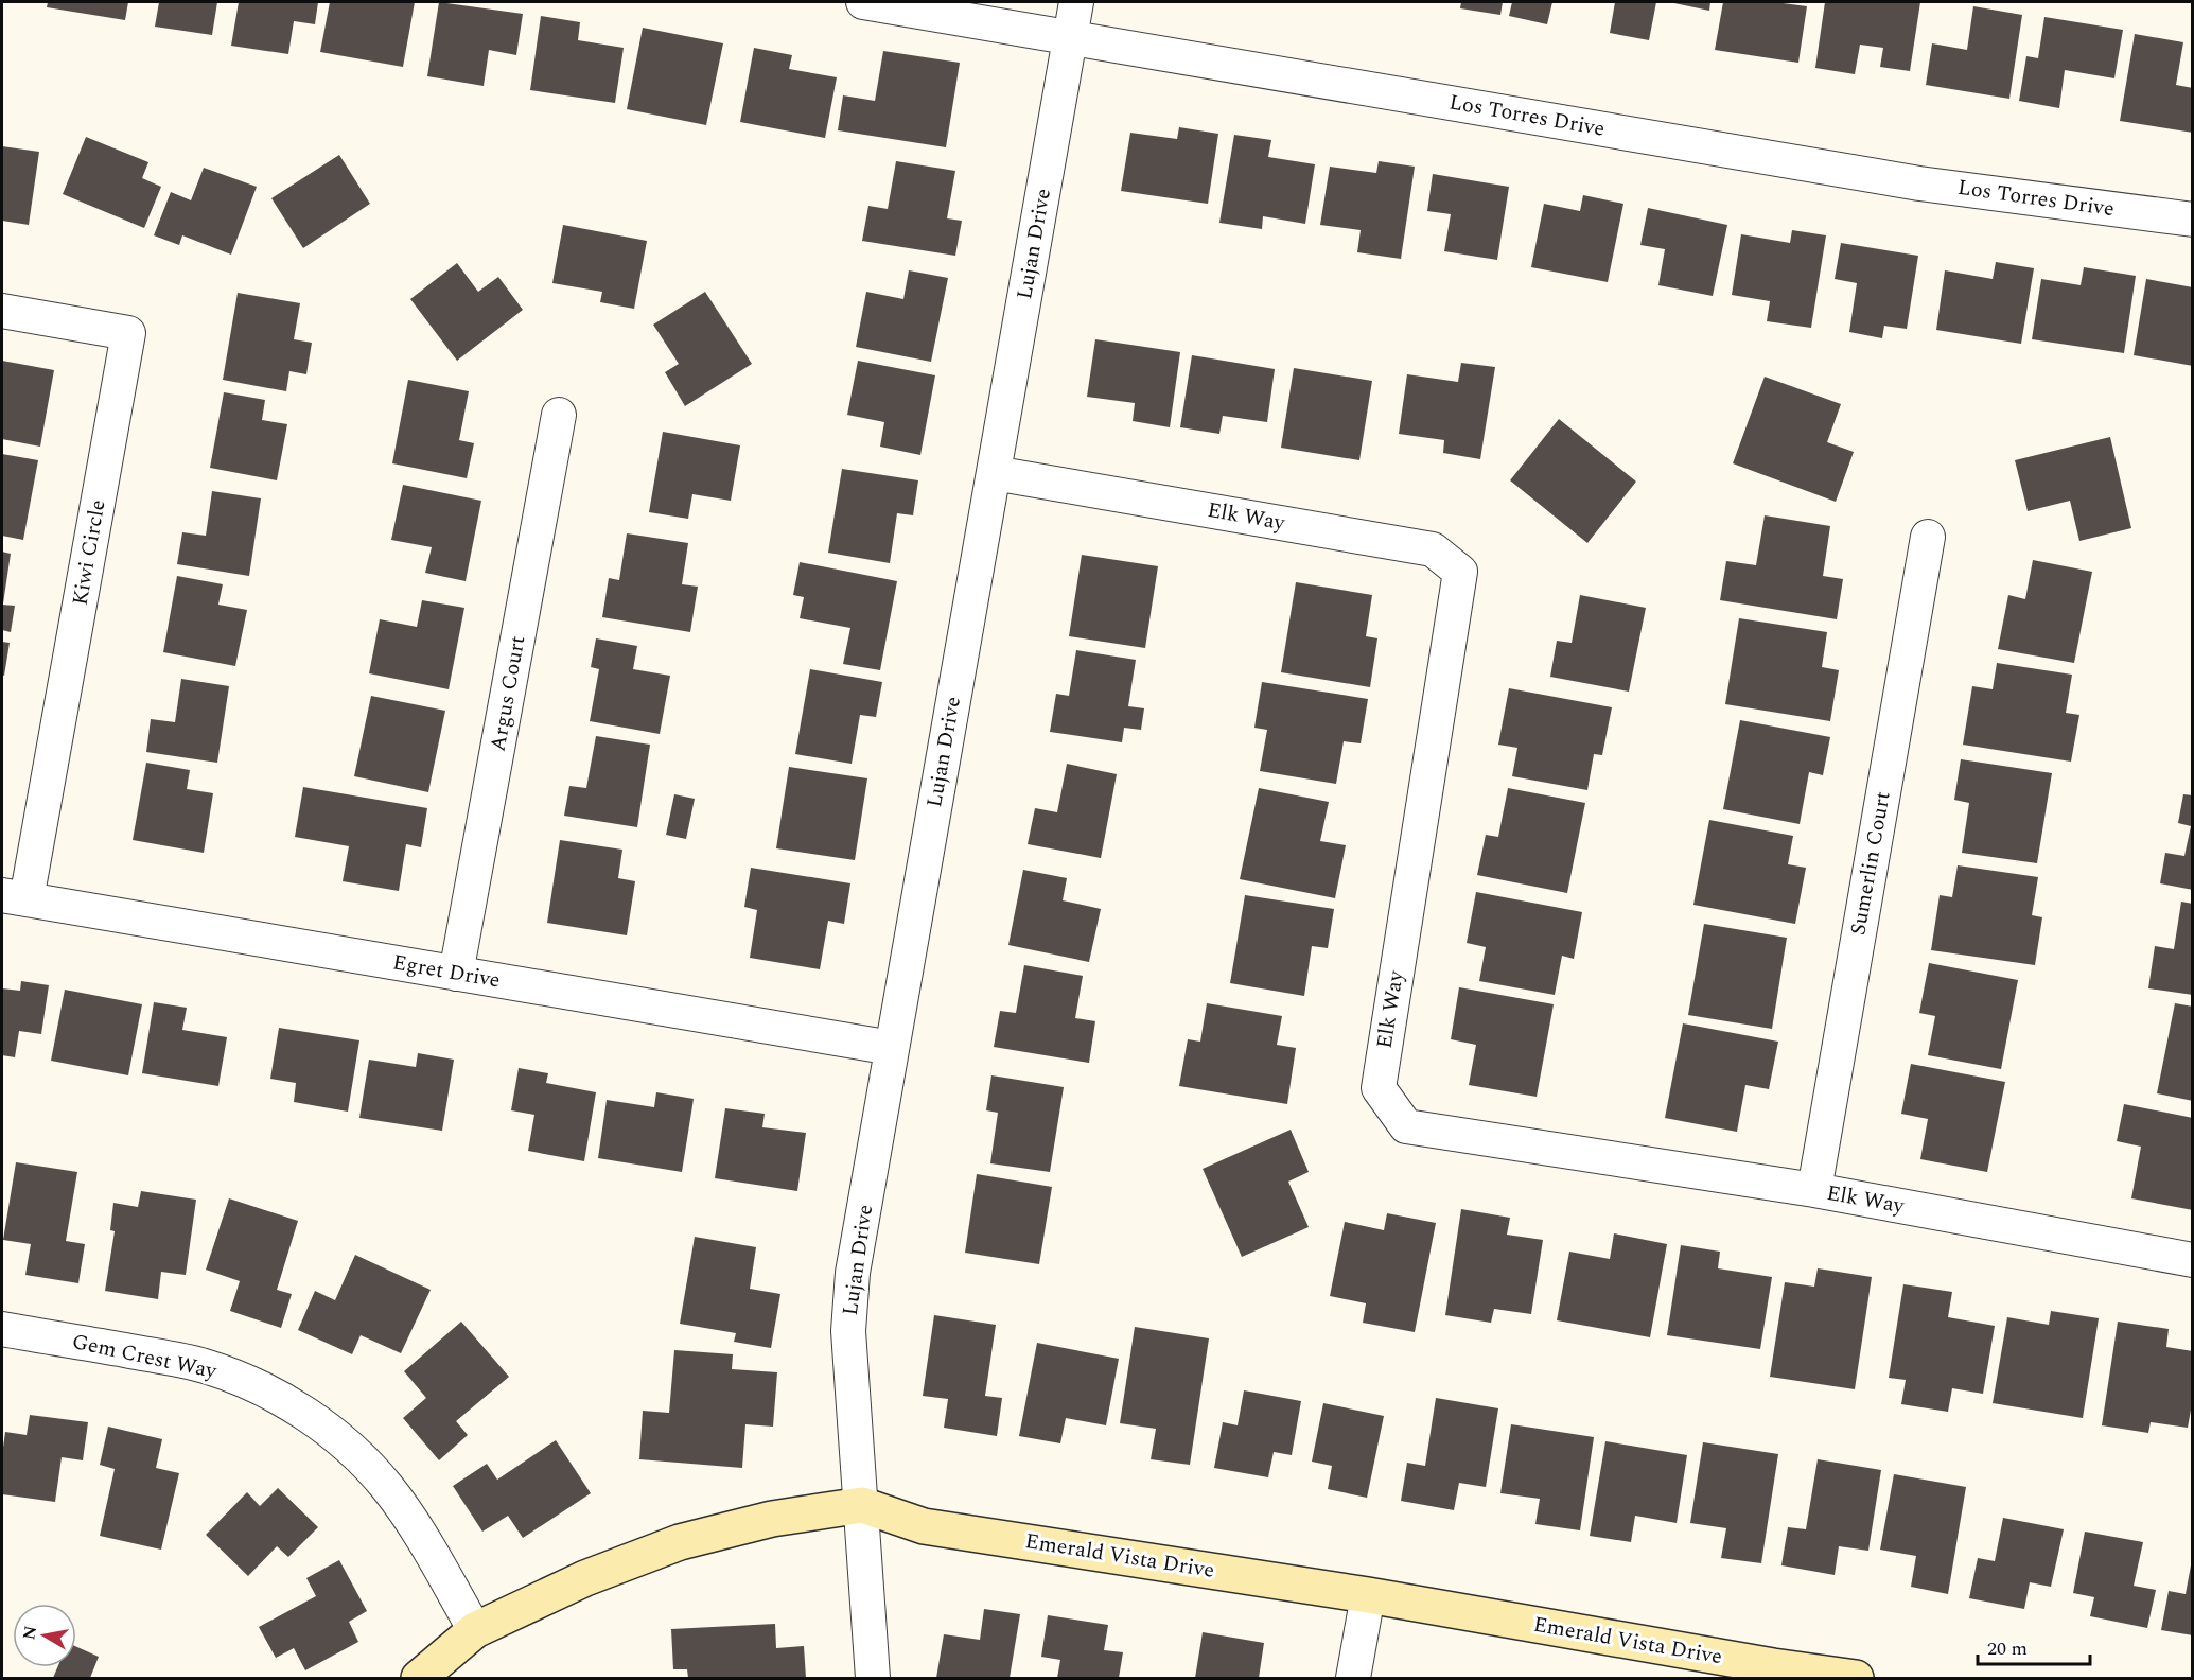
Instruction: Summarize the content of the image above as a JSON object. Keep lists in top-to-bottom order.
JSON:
{
  "streets": {
    "street": [
      "Los Torres Drive",
      "Lujan Drive",
      "Elk Way",
      "Kiwi Circle",
      "Argus Court",
      "Sumerlin Court",
      "Egret Drive",
      "Gem Crest Way",
      "Emerald Vista Drive"
    ]
  },
  "crossings": [
    ["Los Torres Drive", "Lujan Drive"],
    ["Lujan Drive", "Elk Way"],
    ["Lujan Drive", "Egret Drive"],
    ["Lujan Drive", "Emerald Vista Drive"],
    ["Elk Way", "Sumerlin Court"],
    ["Kiwi Circle", "Egret Drive"],
    ["Argus Court", "Egret Drive"],
    ["Gem Crest Way", "Emerald Vista Drive"]
  ],
  "scale_bar": "20 m",
  "north": "left"
}
